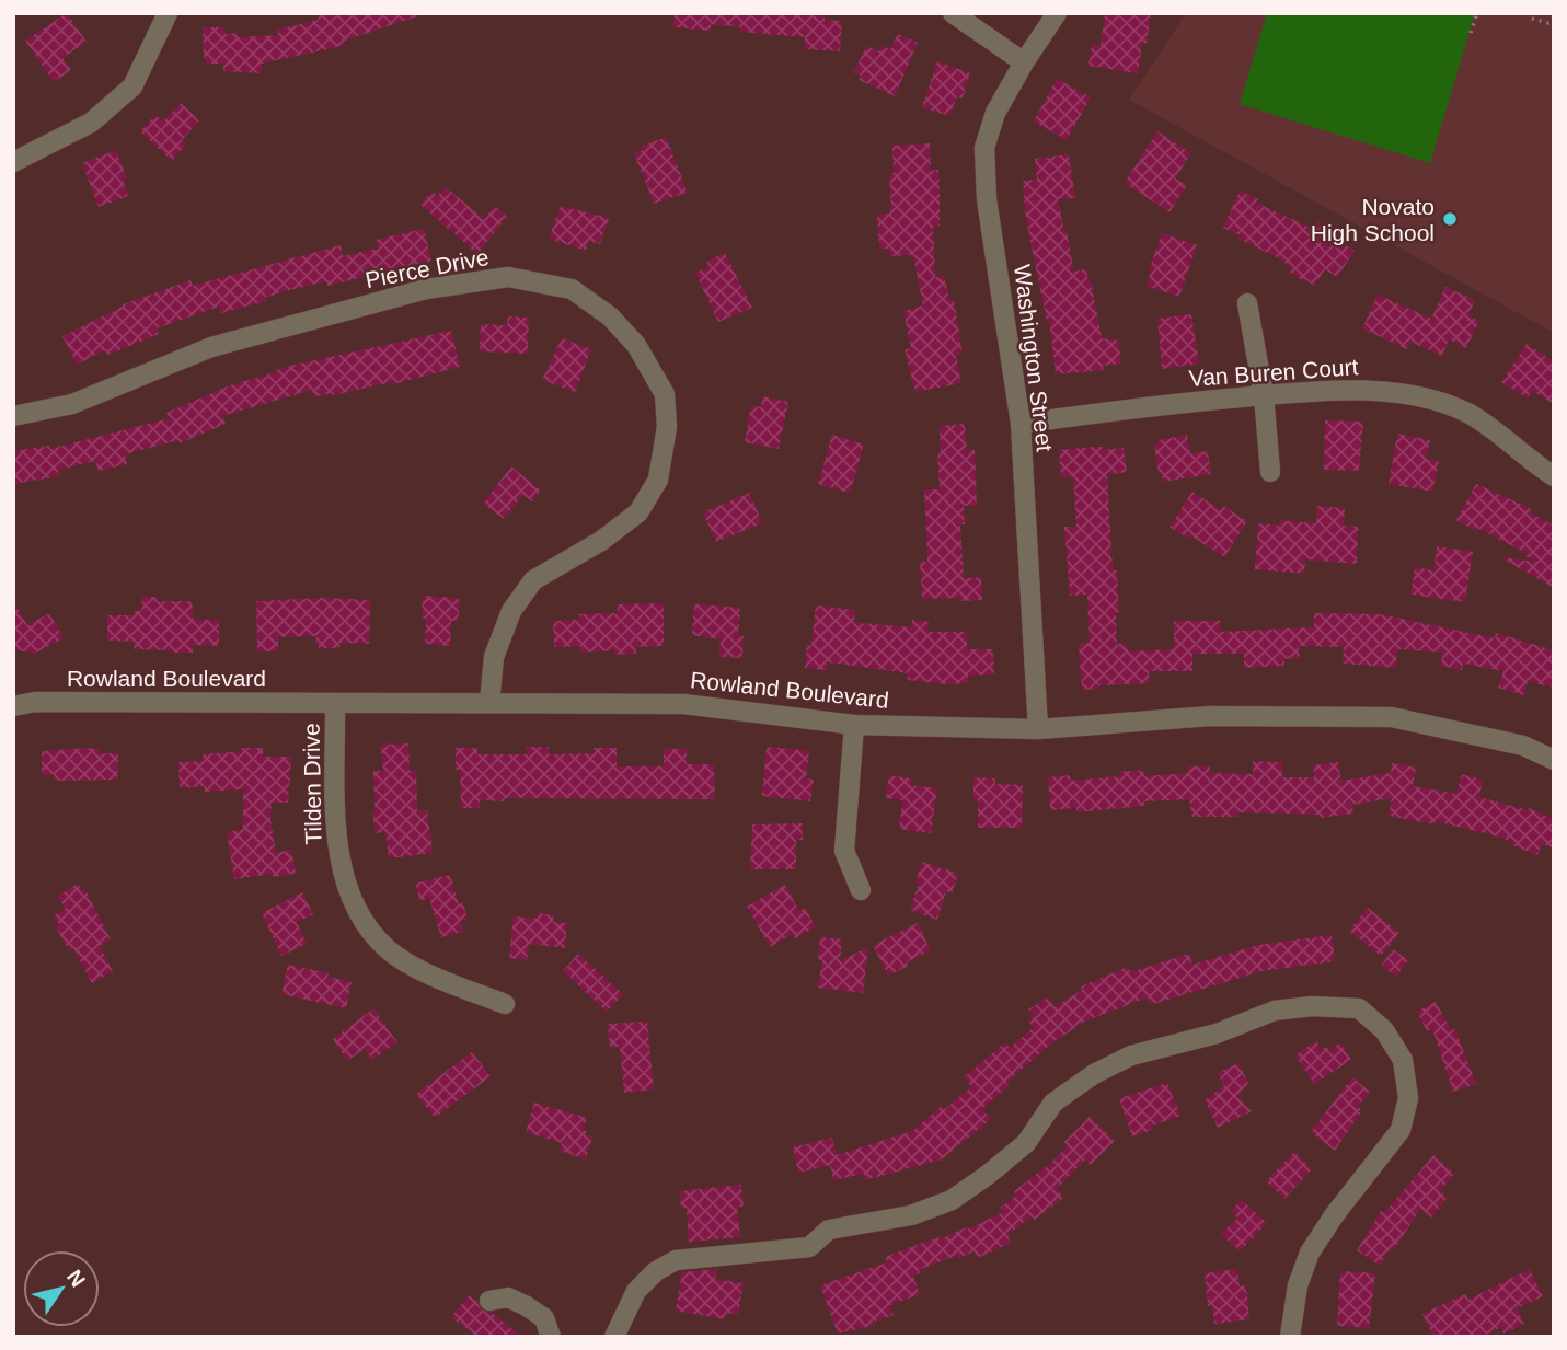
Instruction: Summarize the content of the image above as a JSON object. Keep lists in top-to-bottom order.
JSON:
{
  "streets": {
    "street": [
      "Pierce Drive",
      "Washington Street",
      "Van Buren Court",
      "Rowland Boulevard",
      "Tilden Drive"
    ]
  },
  "crossings": [
    ["Pierce Drive", "Rowland Boulevard"],
    ["Washington Street", "Van Buren Court"],
    ["Washington Street", "Rowland Boulevard"],
    ["Rowland Boulevard", "Tilden Drive"]
  ],
  "places": ["Novato High School"],
  "north": "top right"
}
